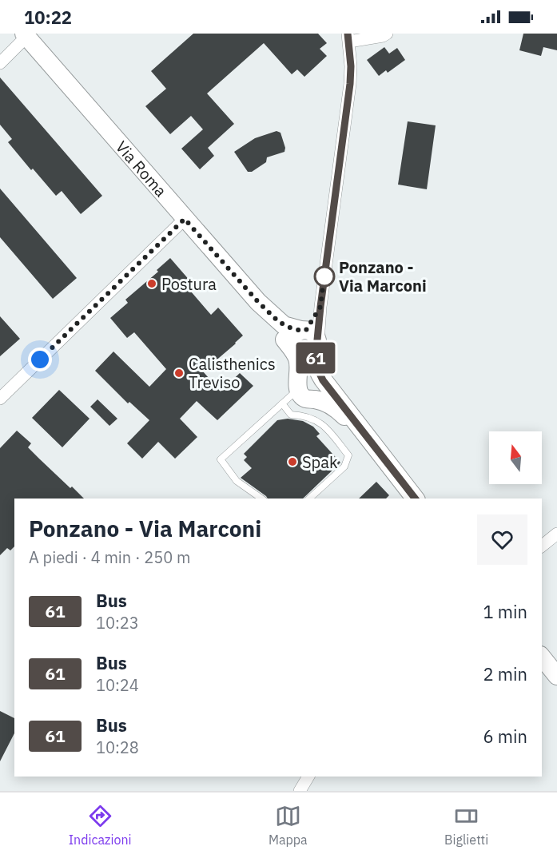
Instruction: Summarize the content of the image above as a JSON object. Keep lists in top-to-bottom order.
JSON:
{
  "streets": {
    "main road": ["Via Roma"]
  },
  "places": [
    "Ponzano - Via Marconi",
    "Postura",
    "Calisthenics Treviso",
    "Spak"
  ],
  "lines": ["bus line 61"],
  "north": "top",
  "page": {
    "status": "10:22",
    "on_map": "61",
    "heading": ["Ponzano - Via Marconi", "A piedi · 4 min · 250 m"],
    "list": [
      {
        "mark": "61",
        "name": "Bus",
        "note": "10:23",
        "value": "1 min"
      },
      {
        "mark": "61",
        "name": "Bus",
        "note": "10:24",
        "value": "2 min"
      },
      {
        "mark": "61",
        "name": "Bus",
        "note": "10:28",
        "value": "6 min"
      }
    ],
    "tabs": ["Indicazioni", "Mappa", "Biglietti"]
  }
}
